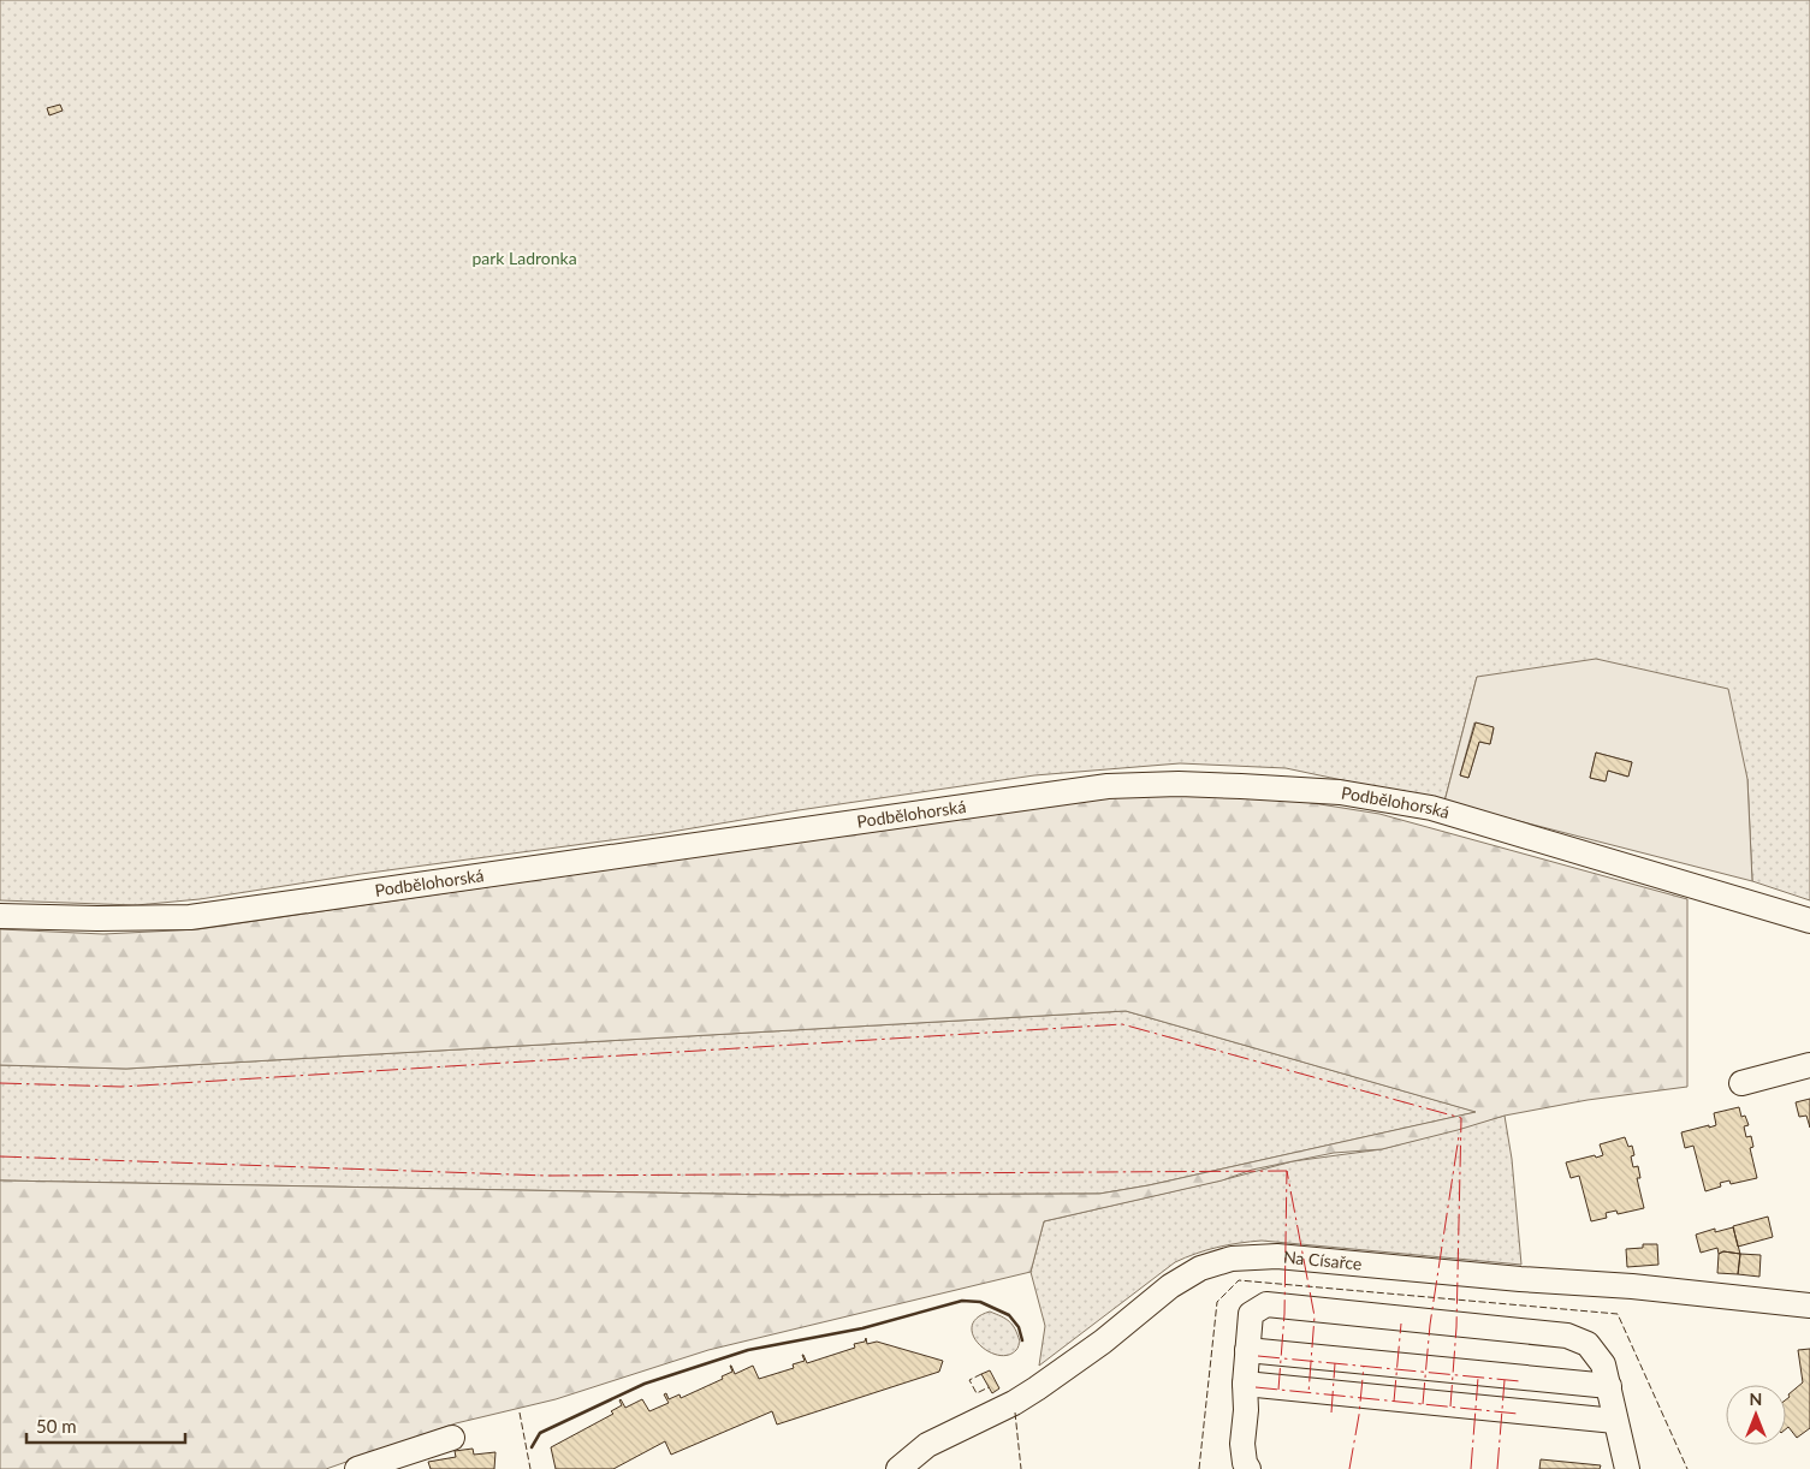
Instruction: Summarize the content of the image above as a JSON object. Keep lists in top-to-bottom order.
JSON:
{
  "streets": {
    "street": ["Podbělohorská", "Na Císařce"]
  },
  "parks": ["park Ladronka"],
  "scale_bar": "50 m",
  "north": "top"
}
